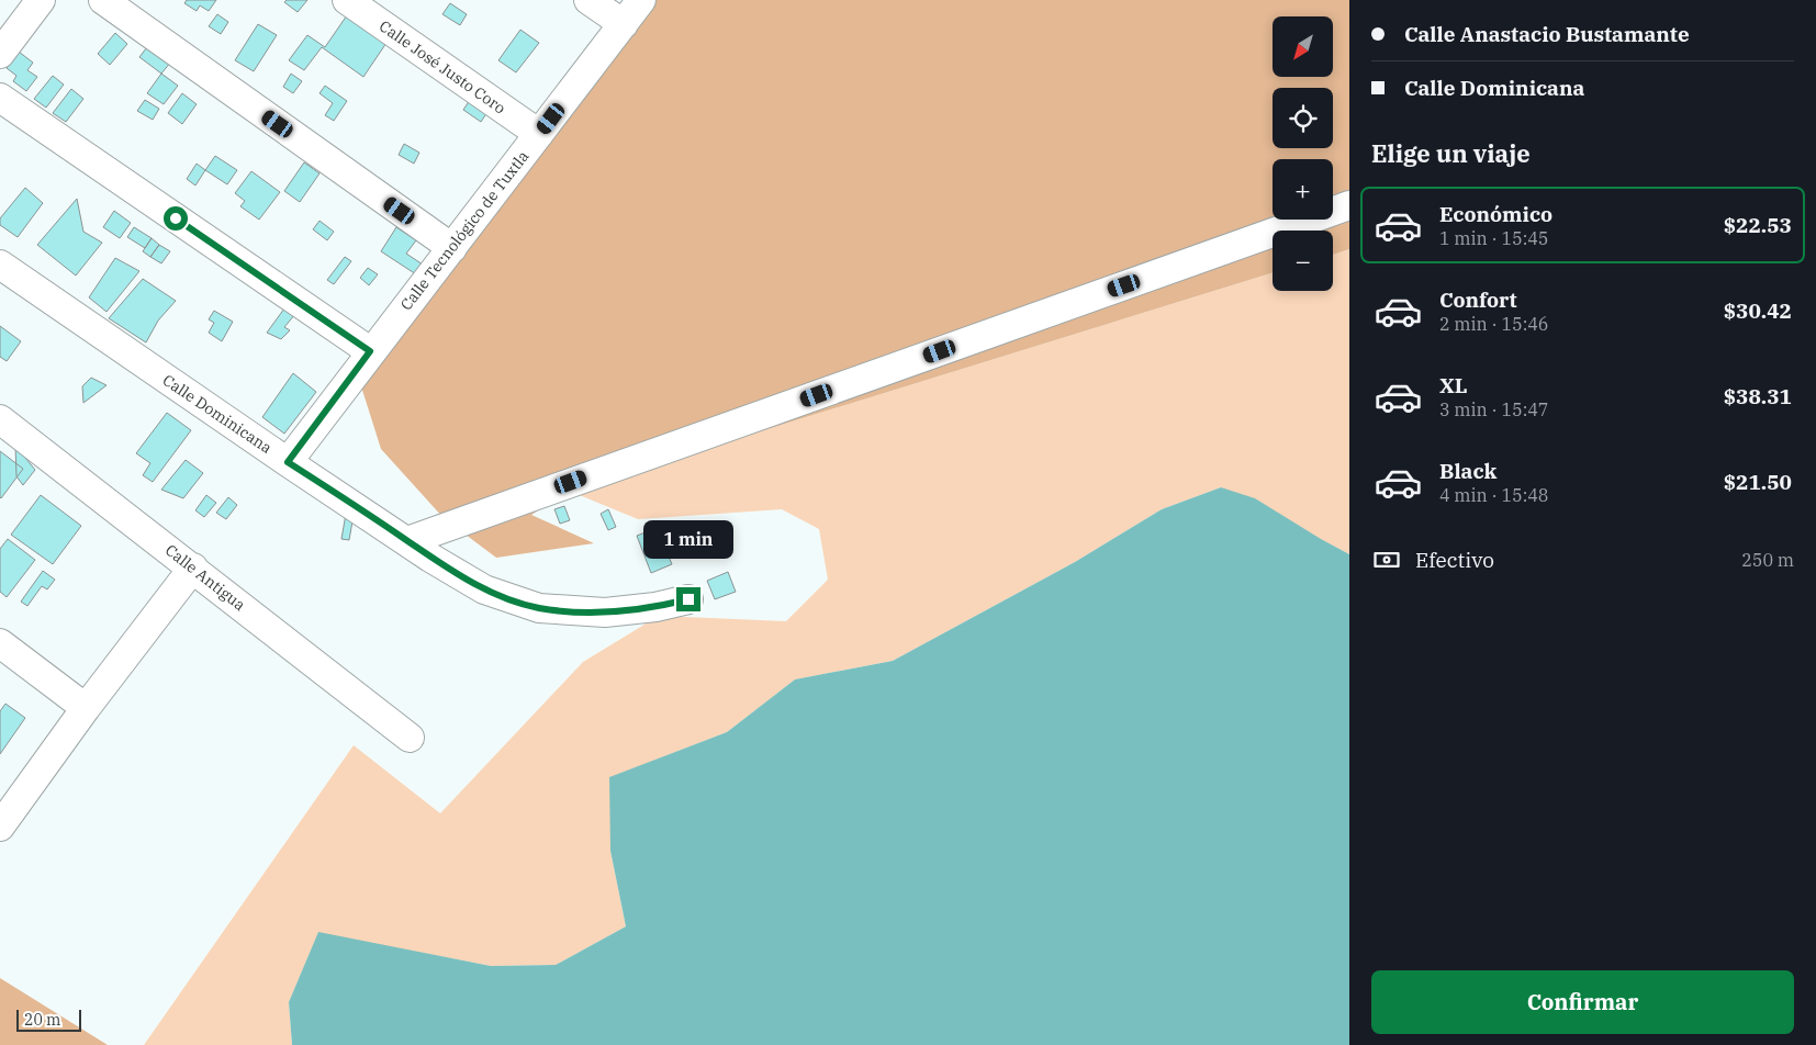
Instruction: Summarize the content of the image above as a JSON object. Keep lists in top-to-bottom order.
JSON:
{
  "streets": {
    "street": [
      "Calle José Justo Coro",
      "Calle Tecnológico de Tuxtla",
      "Calle Dominicana",
      "Calle Antigua"
    ]
  },
  "crossings": [
    ["Calle José Justo Coro", "Calle Tecnológico de Tuxtla"],
    ["Calle Tecnológico de Tuxtla", "Calle Dominicana"]
  ],
  "scale_bar": "20 m",
  "north": "bottom left",
  "page": {
    "banner": ["Calle Anastacio Bustamante", "Calle Dominicana"],
    "map_buttons": ["+", "−"],
    "heading": "Elige un viaje",
    "list": [
      {
        "name": "Económico",
        "note": "1 min · 15:45",
        "value": "$22.53"
      },
      {
        "name": "Confort",
        "note": "2 min · 15:46",
        "value": "$30.42"
      },
      {
        "name": "XL",
        "note": "3 min · 15:47",
        "value": "$38.31"
      },
      {
        "name": "Black",
        "note": "4 min · 15:48",
        "value": "$21.50"
      }
    ],
    "bubble": "1 min",
    "pay": ["Efectivo", "250 m"],
    "buttons": "Confirmar",
    "scale": "20 m"
  }
}
